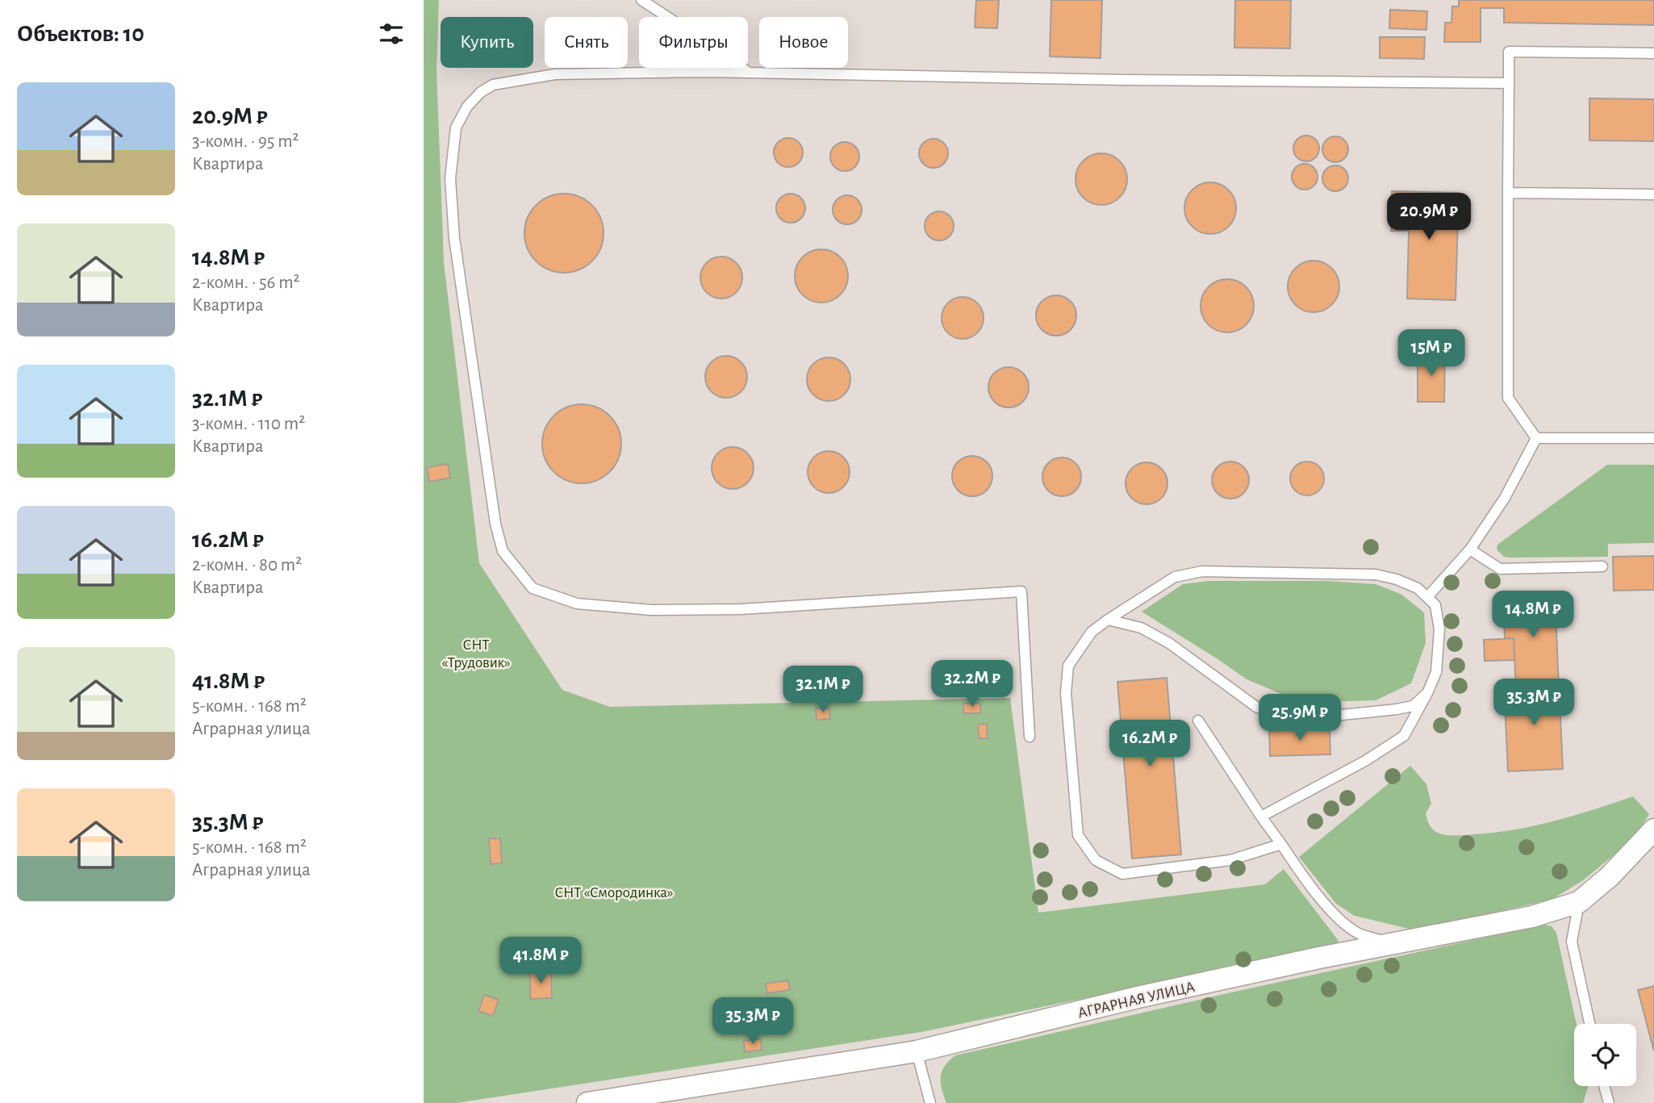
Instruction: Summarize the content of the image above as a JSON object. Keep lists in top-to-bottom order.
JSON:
{
  "streets": {
    "street": ["АГРАРНАЯ УЛИЦА"]
  },
  "parks": ["СНТ «Трудовик»", "СНТ «Смородинка»"],
  "page": {
    "heading": "Объектов: 10",
    "chip": [
      "Купить",
      "Снять",
      "Фильтры",
      "Новое"
    ],
    "list": [
      {
        "name": "20.9M ₽",
        "note": "3-комн. · 95 m² · Квартира"
      },
      {
        "name": "14.8M ₽",
        "note": "2-комн. · 56 m² · Квартира"
      },
      {
        "name": "32.1M ₽",
        "note": "3-комн. · 110 m² · Квартира"
      },
      {
        "name": "16.2M ₽",
        "note": "2-комн. · 80 m² · Квартира"
      },
      {
        "name": "41.8M ₽",
        "note": "5-комн. · 168 m² · Аграрная улица"
      },
      {
        "name": "35.3M ₽",
        "note": "5-комн. · 168 m² · Аграрная улица"
      }
    ],
    "price": [
      "20.9M ₽",
      "15M ₽",
      "14.8M ₽",
      "32.2M ₽",
      "32.1M ₽",
      "35.3M ₽",
      "25.9M ₽",
      "16.2M ₽",
      "41.8M ₽",
      "35.3M ₽"
    ]
  }
}
